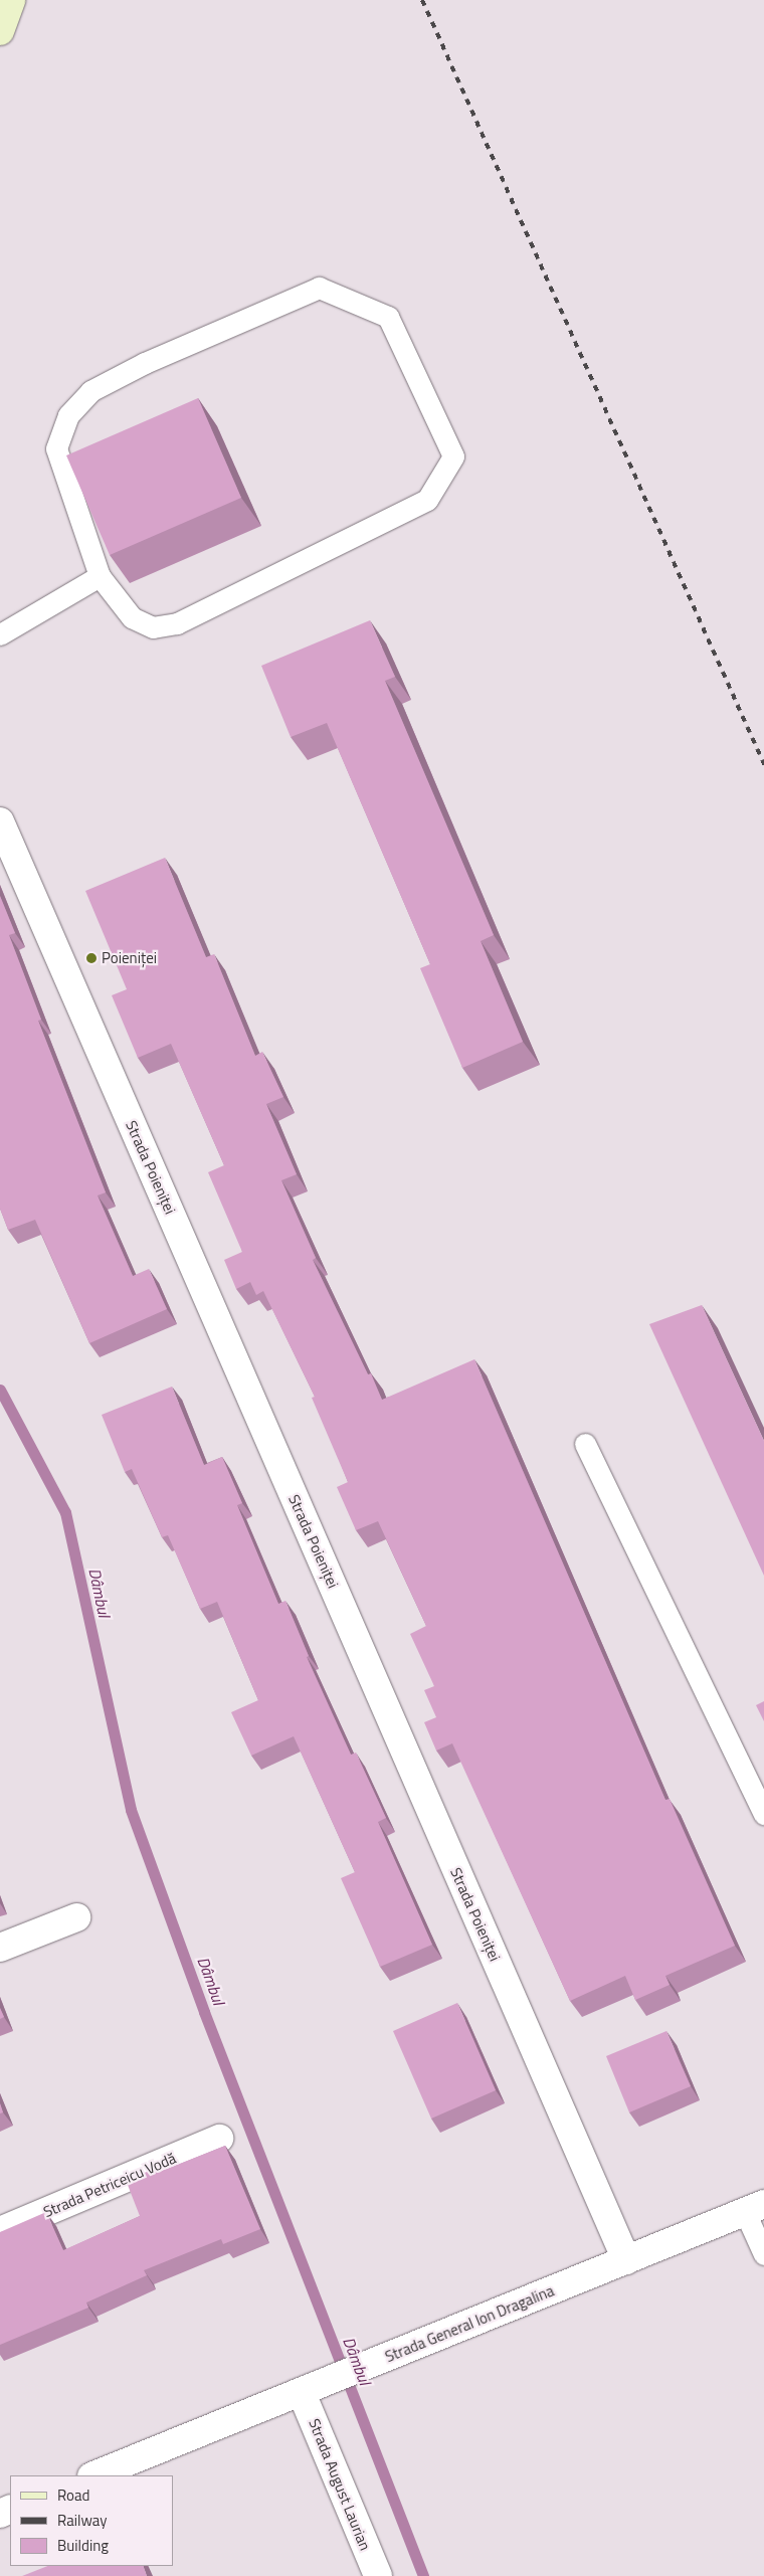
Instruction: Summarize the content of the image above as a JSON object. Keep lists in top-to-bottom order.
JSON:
{
  "streets": {
    "street": [
      "Strada Poieniței",
      "Strada Petriceicu Vodă",
      "Strada General Ion Dragalina",
      "Strada August Laurian"
    ]
  },
  "crossings": [
    ["Strada Poieniței", "Strada General Ion Dragalina"],
    ["Strada General Ion Dragalina", "Strada August Laurian"]
  ],
  "water": ["Dâmbul"],
  "places": ["Poieniței"],
  "legend": ["Road", "Railway", "Building"]
}
